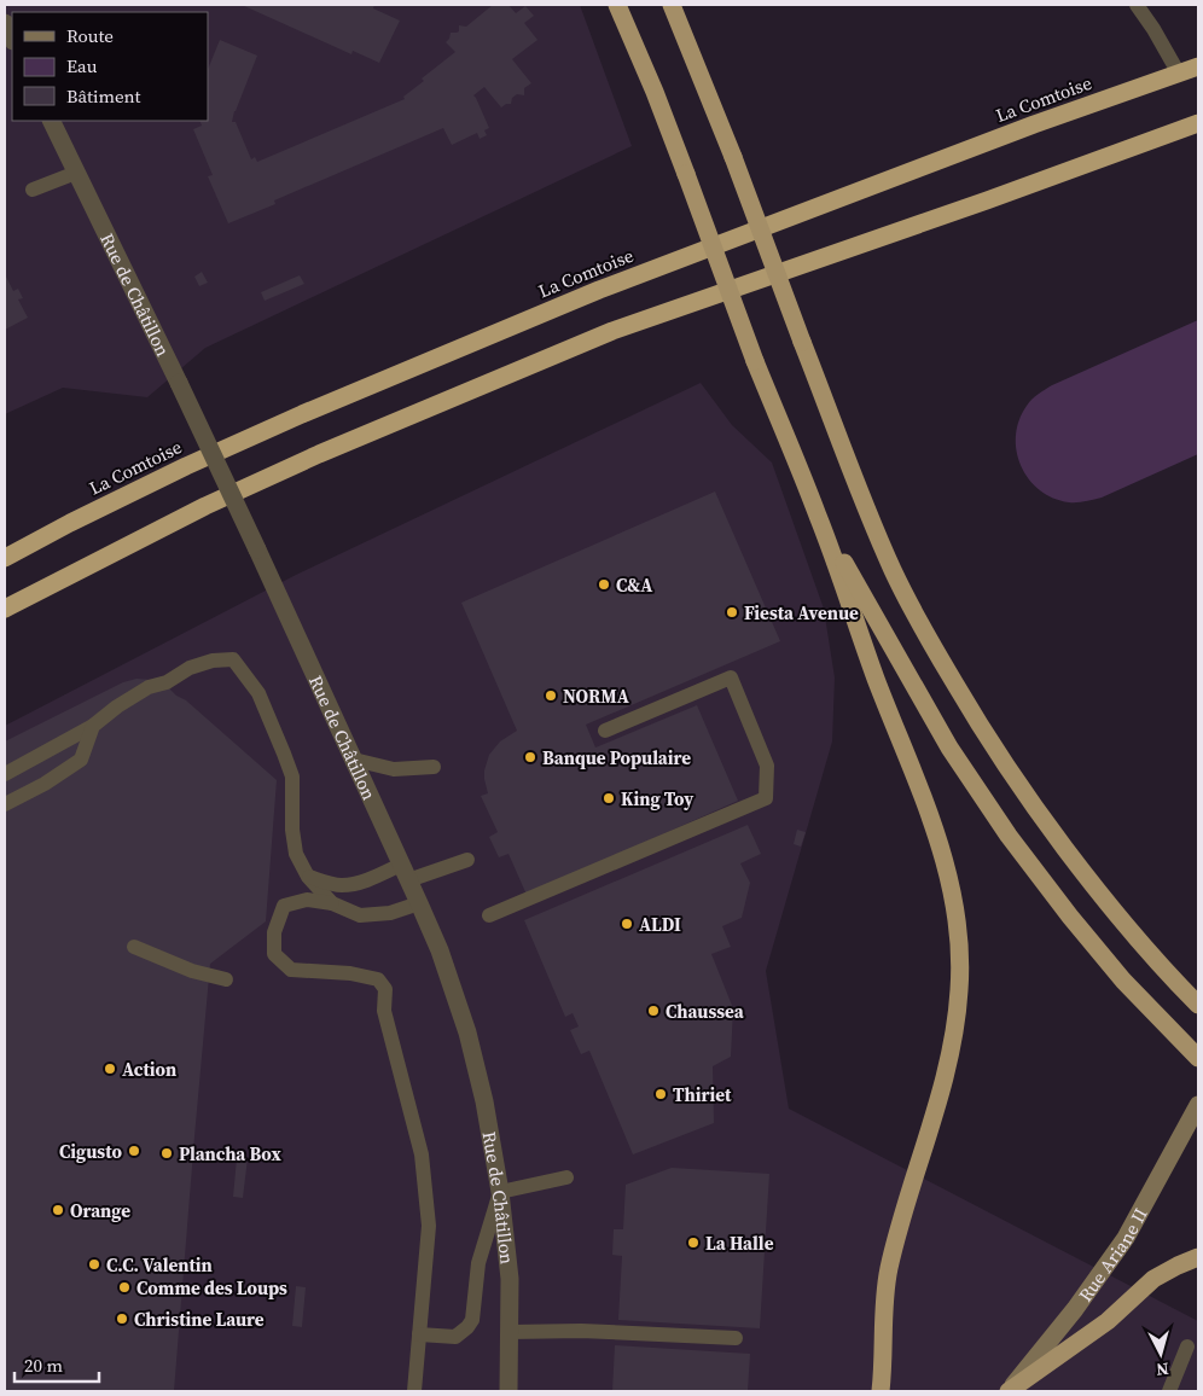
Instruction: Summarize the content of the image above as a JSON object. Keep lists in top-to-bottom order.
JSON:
{
  "streets": {
    "highway": ["La Comtoise"],
    "main road": ["Rue Ariane II"],
    "street": ["Rue de Châtillon"]
  },
  "places": [
    "C&A",
    "Fiesta Avenue",
    "NORMA",
    "Banque Populaire",
    "King Toy",
    "ALDI",
    "Chaussea",
    "Action",
    "Thiriet",
    "Cigusto",
    "Plancha Box",
    "Orange",
    "La Halle",
    "C.C. Valentin",
    "Comme des Loups",
    "Christine Laure"
  ],
  "legend": ["Route", "Eau", "Bâtiment"],
  "scale_bar": "20 m",
  "north": "bottom"
}
